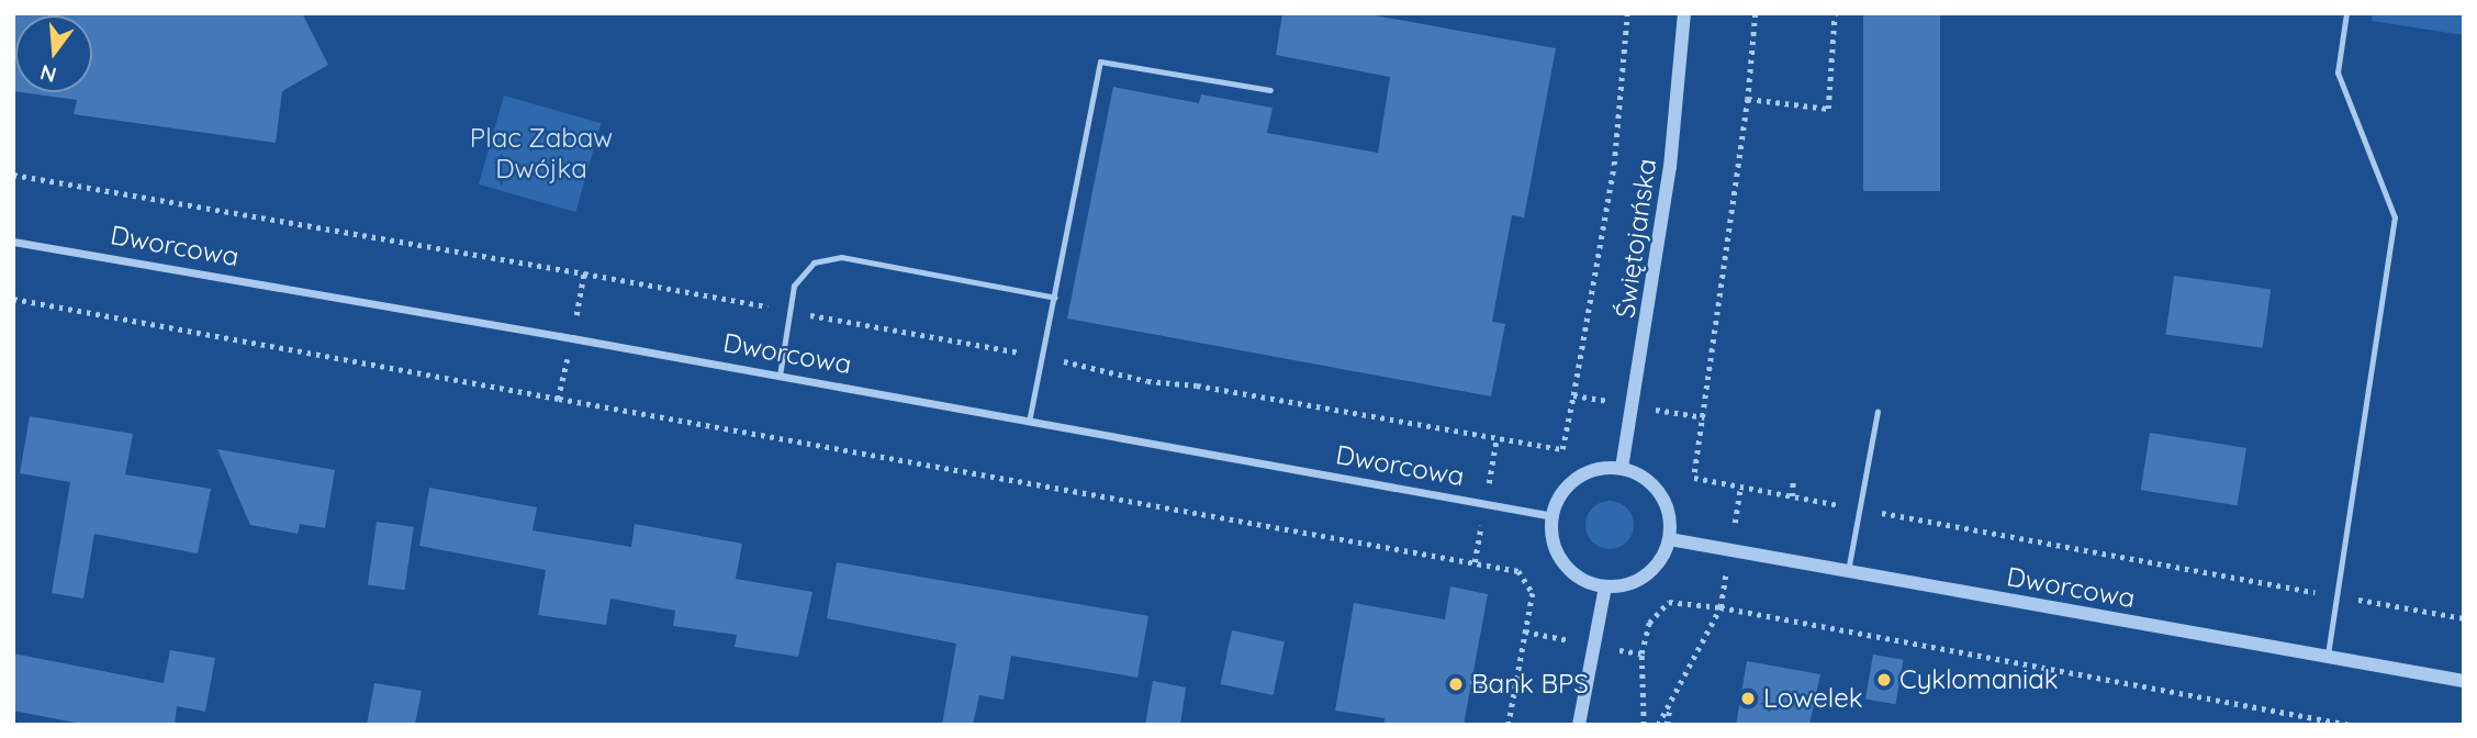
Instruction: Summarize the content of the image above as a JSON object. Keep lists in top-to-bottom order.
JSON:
{
  "streets": {
    "street": ["Świętojańska", "Dworcowa"]
  },
  "crossings": [
    ["Świętojańska", "Dworcowa"]
  ],
  "parks": ["Plac Zabaw Dwójka"],
  "places": ["Cyklomaniak", "Bank BPS", "Lowelek"],
  "north": "bottom"
}
